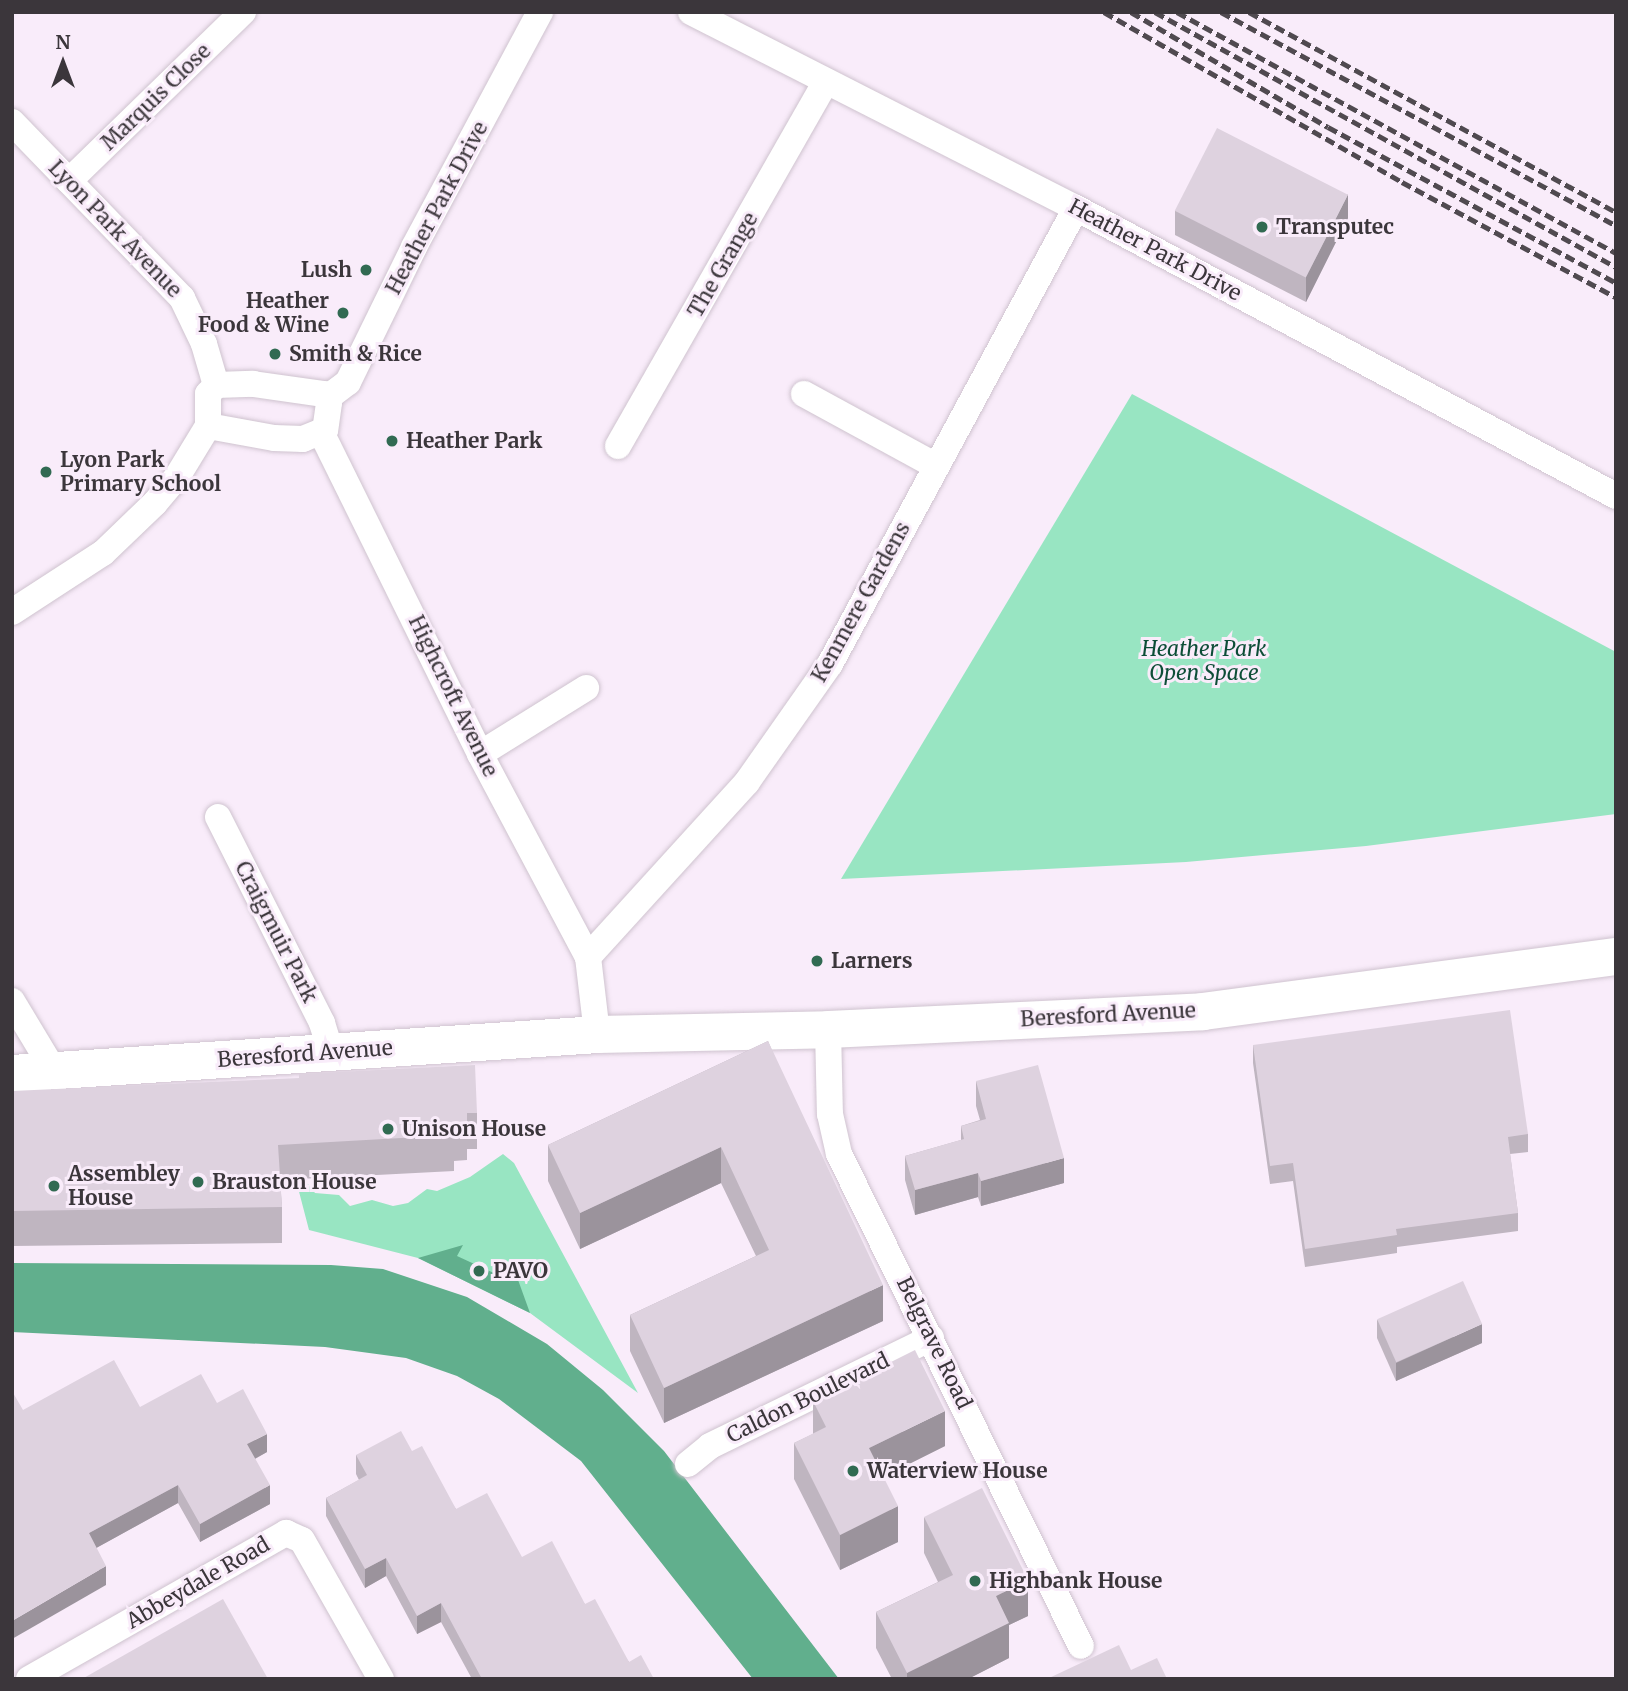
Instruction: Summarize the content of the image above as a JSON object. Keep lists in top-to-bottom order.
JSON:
{
  "streets": {
    "street": [
      "Marquis Close",
      "Heather Park Drive",
      "Lyon Park Avenue",
      "The Grange",
      "Kenmere Gardens",
      "Highcroft Avenue",
      "Craigmuir Park",
      "Beresford Avenue",
      "Belgrave Road",
      "Caldon Boulevard",
      "Abbeydale Road"
    ]
  },
  "crossings": [
    ["Marquis Close", "Lyon Park Avenue"],
    ["Heather Park Drive", "The Grange"],
    ["Heather Park Drive", "Kenmere Gardens"],
    ["Kenmere Gardens", "Highcroft Avenue"],
    ["Craigmuir Park", "Beresford Avenue"],
    ["Beresford Avenue", "Belgrave Road"],
    ["Belgrave Road", "Caldon Boulevard"]
  ],
  "parks": ["Heather Park Open Space"],
  "places": [
    "Transputec",
    "Lush",
    "Heather Food & Wine",
    "Smith & Rice",
    "Heather Park",
    "Lyon Park Primary School",
    "Larners",
    "Unison House",
    "Brauston House",
    "Assembley House",
    "PAVO",
    "Waterview House",
    "Highbank House"
  ],
  "north": "top"
}
